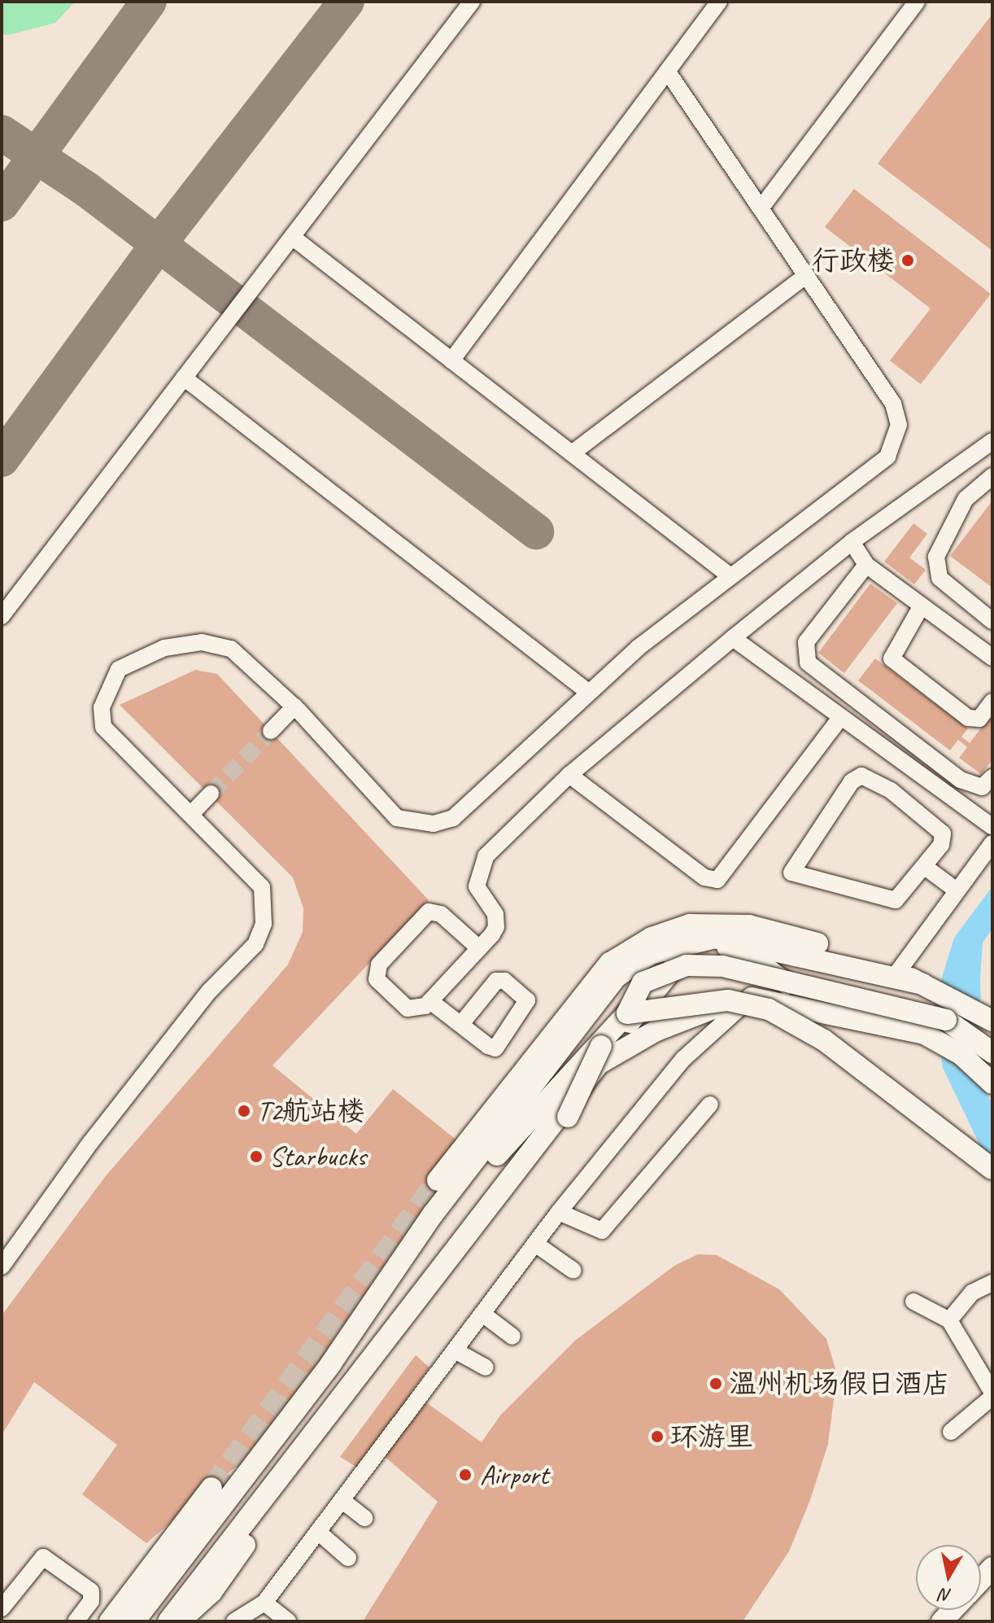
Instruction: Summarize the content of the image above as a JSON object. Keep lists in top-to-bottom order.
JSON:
{
  "places": [
    "行政楼",
    "T2航站楼",
    "Starbucks",
    "温州机场假日酒店",
    "环游里",
    "Airport"
  ],
  "north": "bottom"
}
